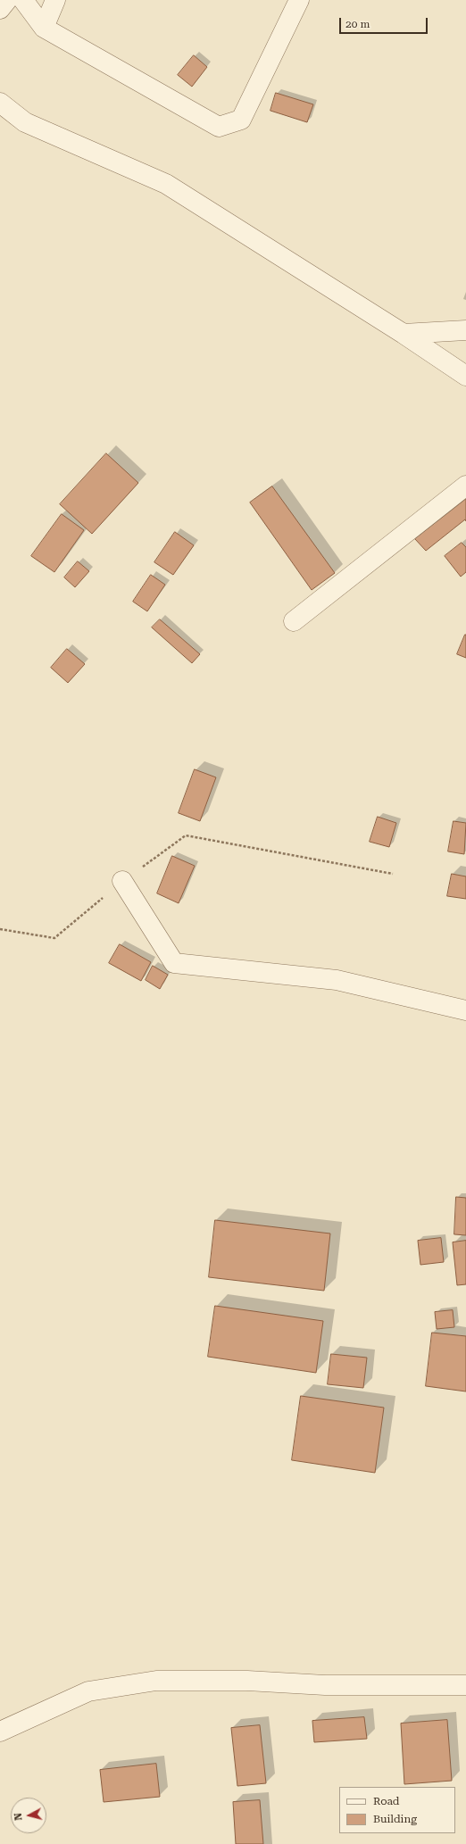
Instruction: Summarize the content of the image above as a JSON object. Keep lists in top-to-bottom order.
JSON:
{
  "legend": ["Road", "Building"],
  "scale_bar": "20 m",
  "north": "left"
}
